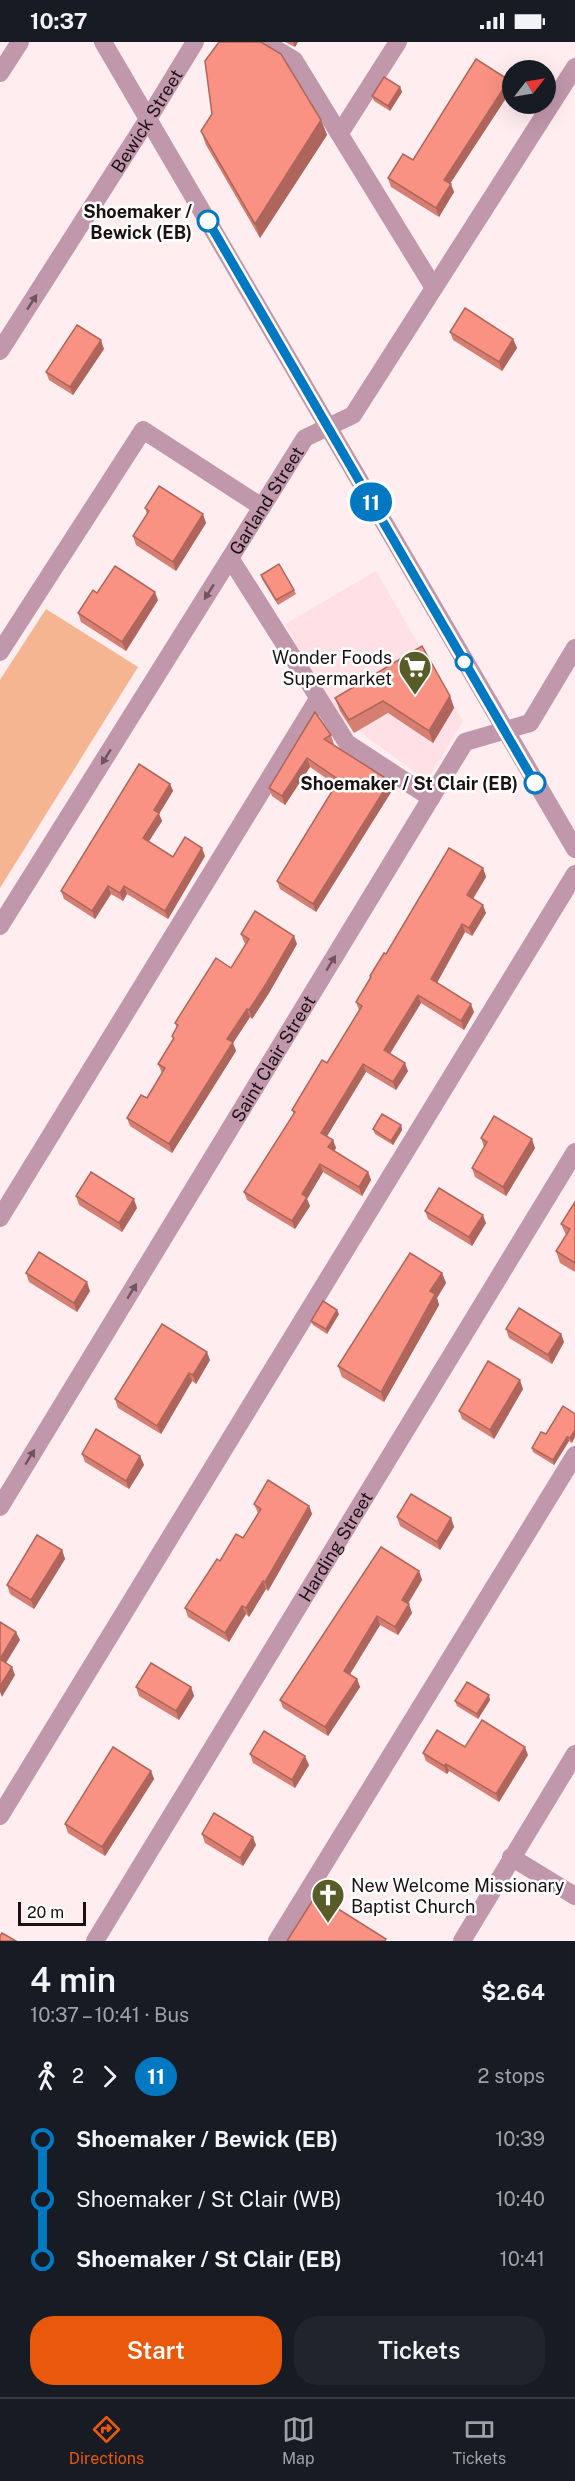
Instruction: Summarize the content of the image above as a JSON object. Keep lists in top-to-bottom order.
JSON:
{
  "streets": {
    "street": [
      "Bewick Street",
      "Garland Street",
      "Saint Clair Street",
      "Harding Street"
    ]
  },
  "one_way": ["Bewick Street"],
  "places": {
    "other": ["Shoemaker / Bewick (EB)", "Shoemaker / St Clair (EB)"],
    "supermarket": ["Wonder Foods Supermarket"],
    "church": ["New Welcome Missionary Baptist Church"]
  },
  "lines": ["bus line 11"],
  "scale_bar": "20 m",
  "north": "top right",
  "page": {
    "status": "10:37",
    "on_map": "11",
    "scale": "20 m",
    "heading": ["4 min", "10:37 – 10:41 · Bus", "$2.64"],
    "legs": ["2", "11", "2 stops"],
    "list": [
      {
        "name": "Shoemaker / Bewick (EB)",
        "value": "10:39"
      },
      {
        "name": "Shoemaker / St Clair (WB)",
        "value": "10:40"
      },
      {
        "name": "Shoemaker / St Clair (EB)",
        "value": "10:41"
      }
    ],
    "buttons": ["Start", "Tickets"],
    "tabs": ["Directions", "Map", "Tickets"]
  }
}
